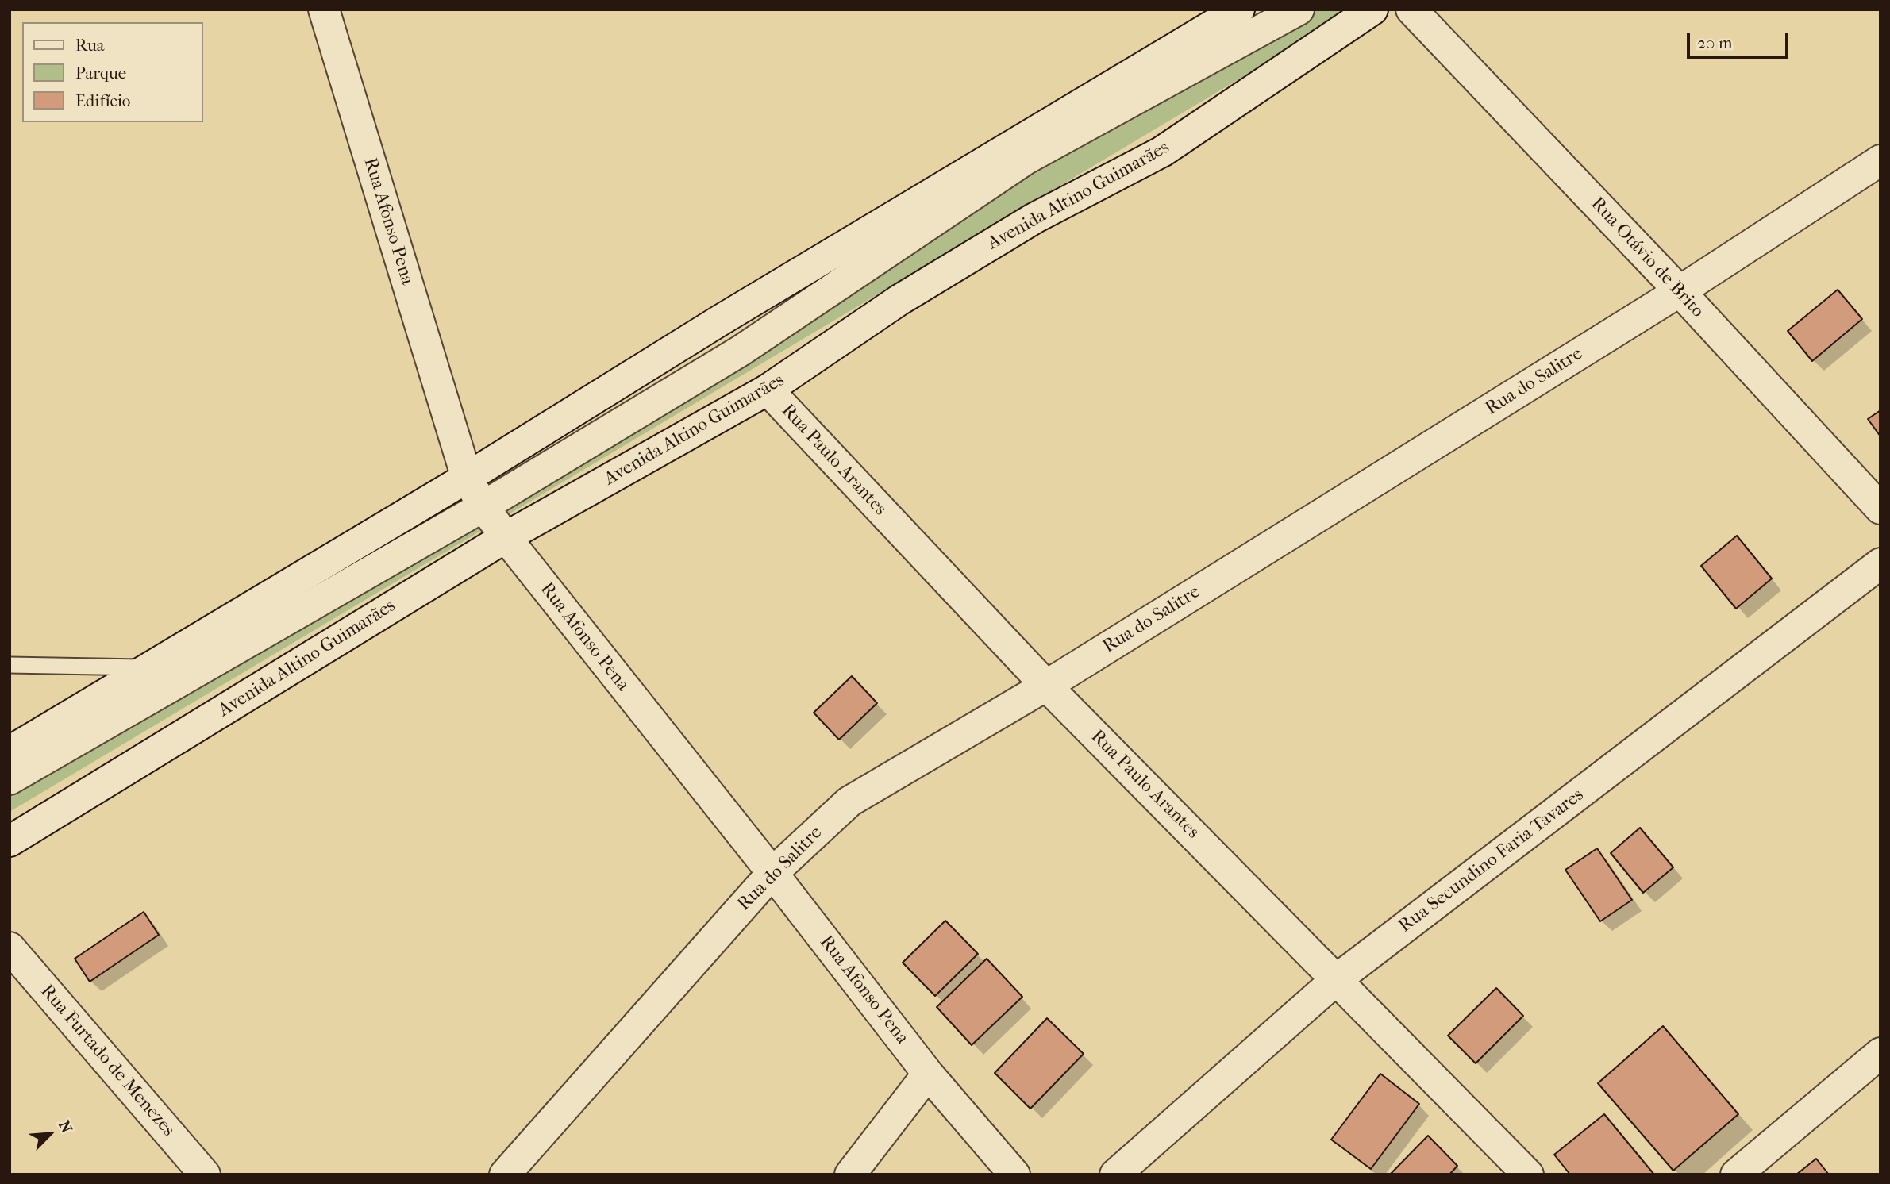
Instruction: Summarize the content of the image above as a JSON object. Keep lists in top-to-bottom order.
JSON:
{
  "streets": {
    "street": [
      "Avenida Altino Guimarães",
      "Rua Afonso Pena",
      "Rua Otávio de Brito",
      "Rua do Salitre",
      "Rua Paulo Arantes",
      "Rua Secundino Faria Tavares",
      "Rua Furtado de Menezes"
    ]
  },
  "crossings": [
    ["Avenida Altino Guimarães", "Rua Afonso Pena"],
    ["Avenida Altino Guimarães", "Rua Paulo Arantes"],
    ["Rua Afonso Pena", "Rua do Salitre"],
    ["Rua Otávio de Brito", "Rua do Salitre"],
    ["Rua do Salitre", "Rua Paulo Arantes"],
    ["Rua Paulo Arantes", "Rua Secundino Faria Tavares"]
  ],
  "legend": ["Rua", "Parque", "Edifício"],
  "scale_bar": "20 m",
  "north": "top right"
}
